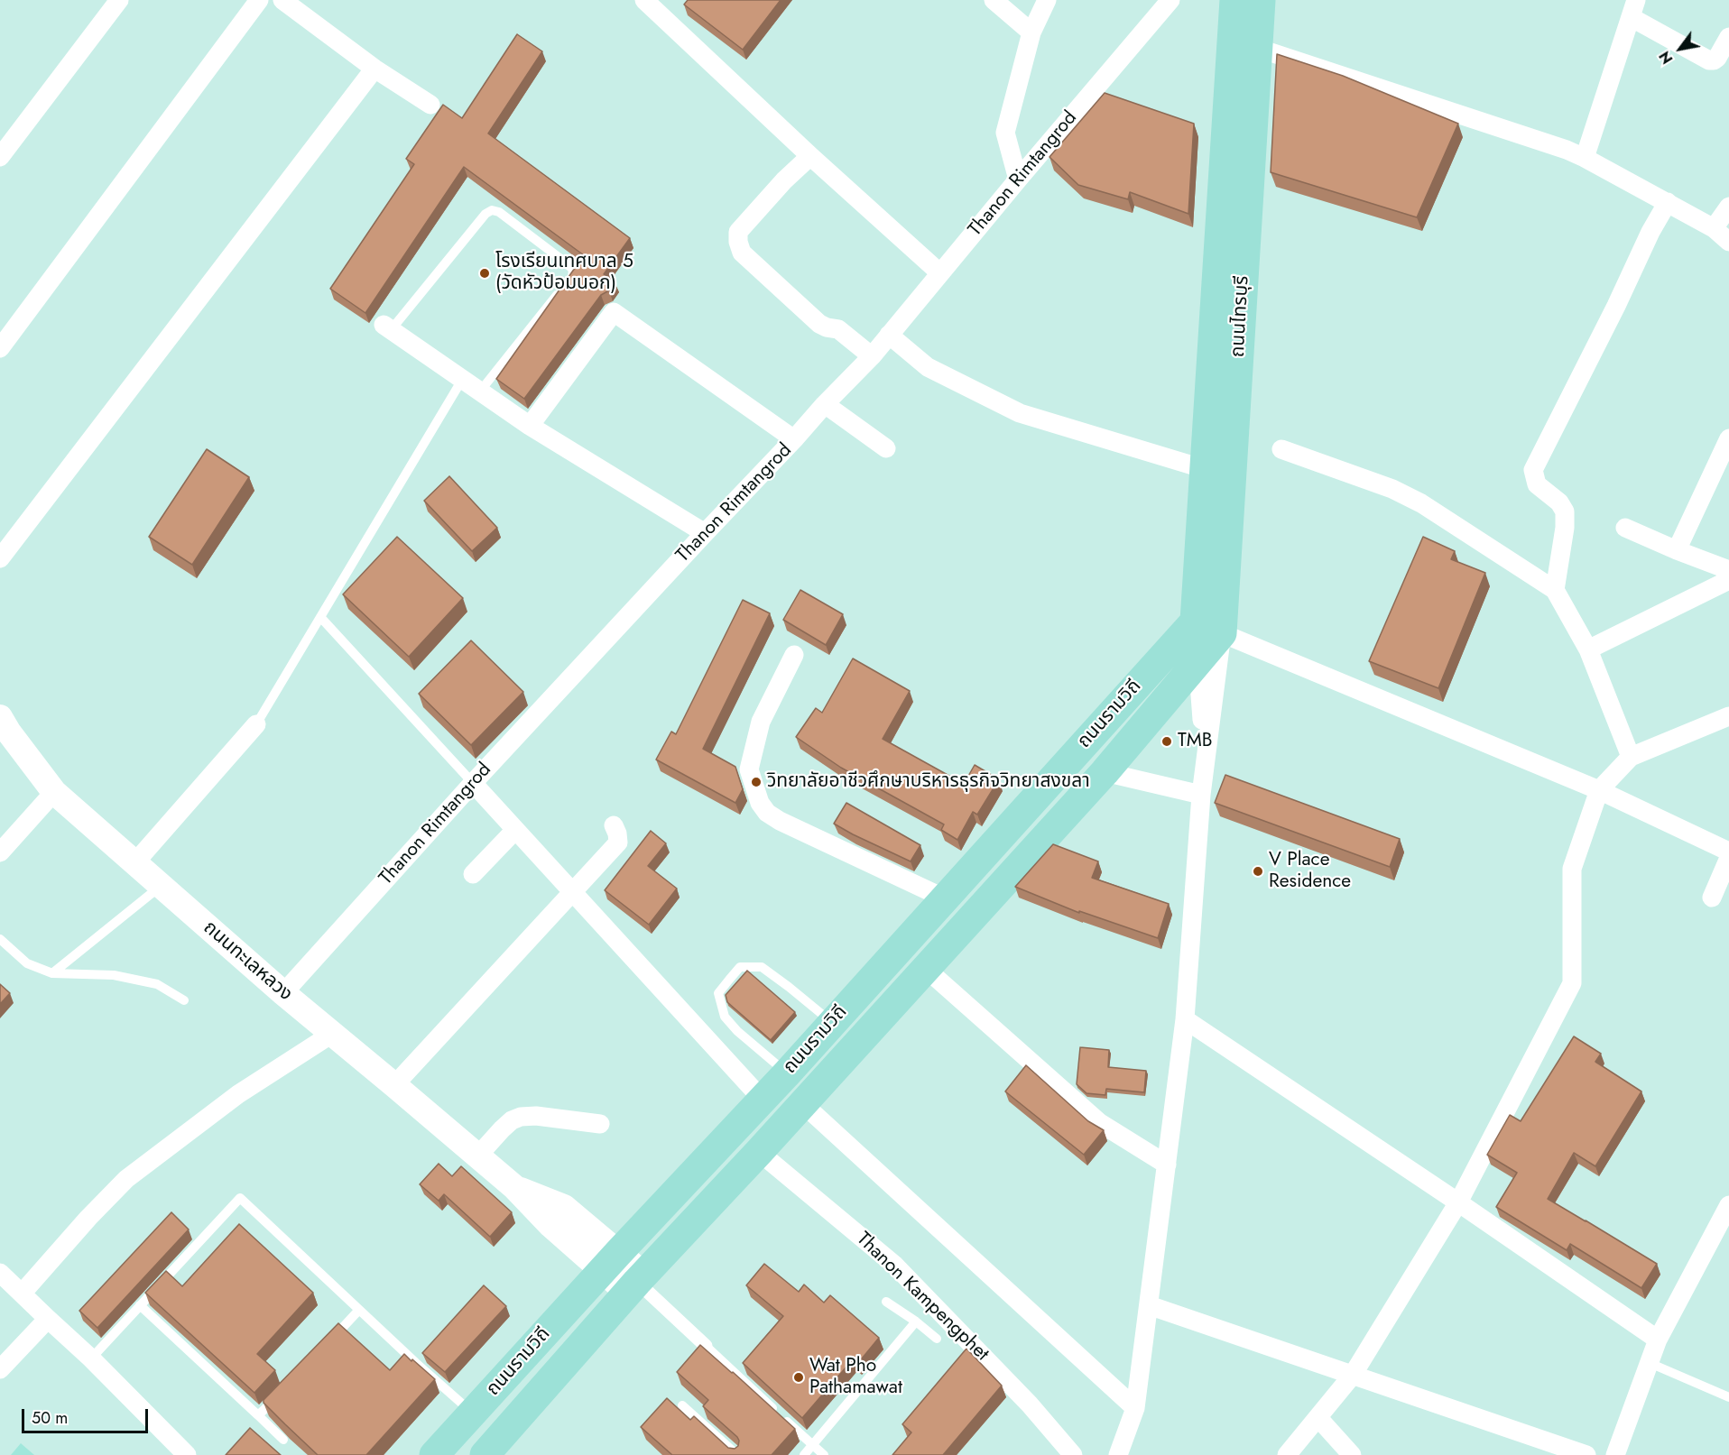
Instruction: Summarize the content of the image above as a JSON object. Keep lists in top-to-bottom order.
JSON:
{
  "streets": {
    "main road": ["ถนนไทรบุรี", "ถนนรามวิถี", "ถนนทะเลหลวง"],
    "street": ["Thanon Rimtangrod", "Thanon Kampengphet"]
  },
  "crossings": [
    ["Thanon Rimtangrod", "ถนนทะเลหลวง"],
    ["ถนนไทรบุรี", "ถนนรามวิถี"],
    ["ถนนรามวิถี", "ถนนทะเลหลวง"],
    ["ถนนรามวิถี", "Thanon Kampengphet"]
  ],
  "places": [
    "โรงเรียนเทศบาล 5 (วัดหัวป้อมนอก)",
    "TMB",
    "วิทยาลัยอาชีวศึกษาบริหารธุรกิจวิทยาสงขลา",
    "V Place Residence",
    "Wat Pho Pathamawat"
  ],
  "scale_bar": "50 m",
  "north": "bottom left"
}
